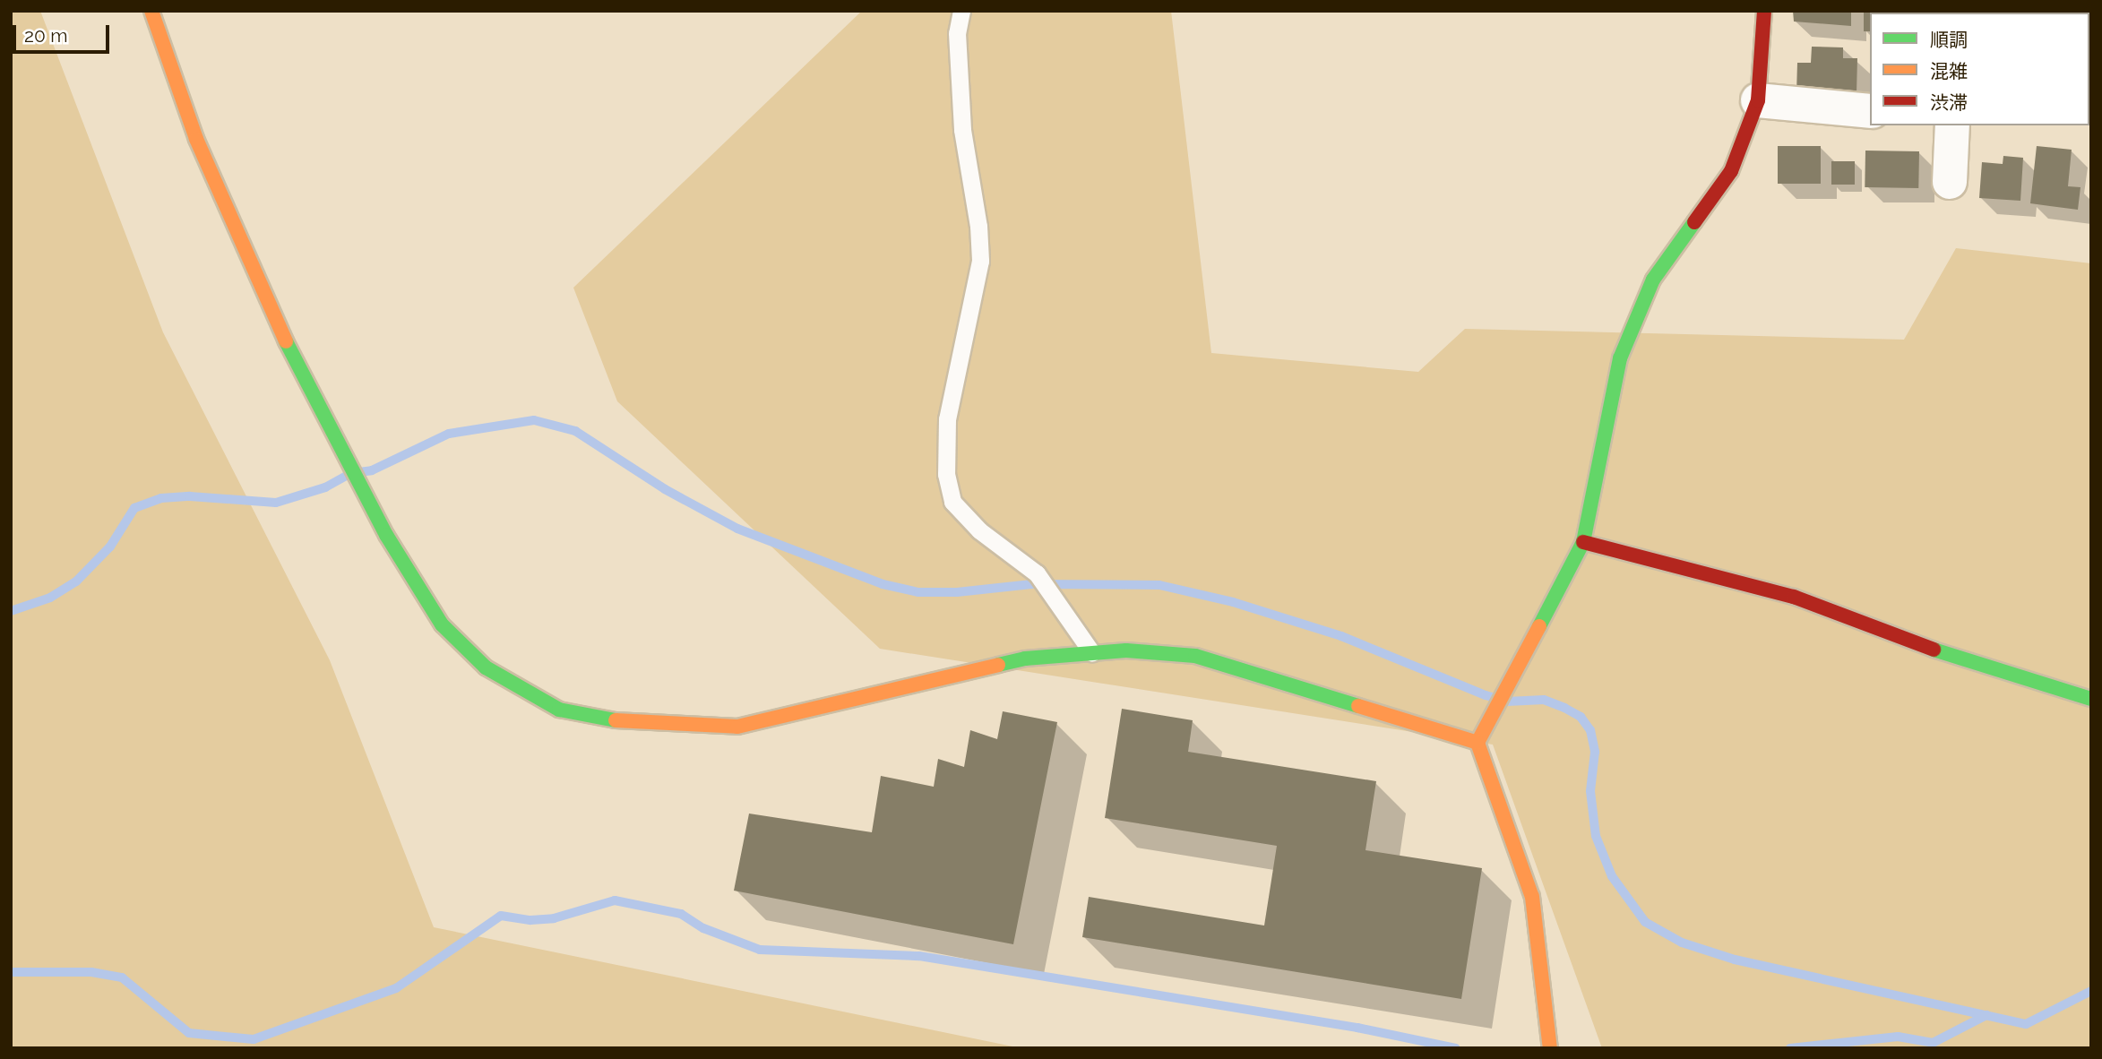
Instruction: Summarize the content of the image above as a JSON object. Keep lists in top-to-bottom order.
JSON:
{
  "legend": ["順調", "混雑", "渋滞"],
  "scale_bar": "20 m"
}
